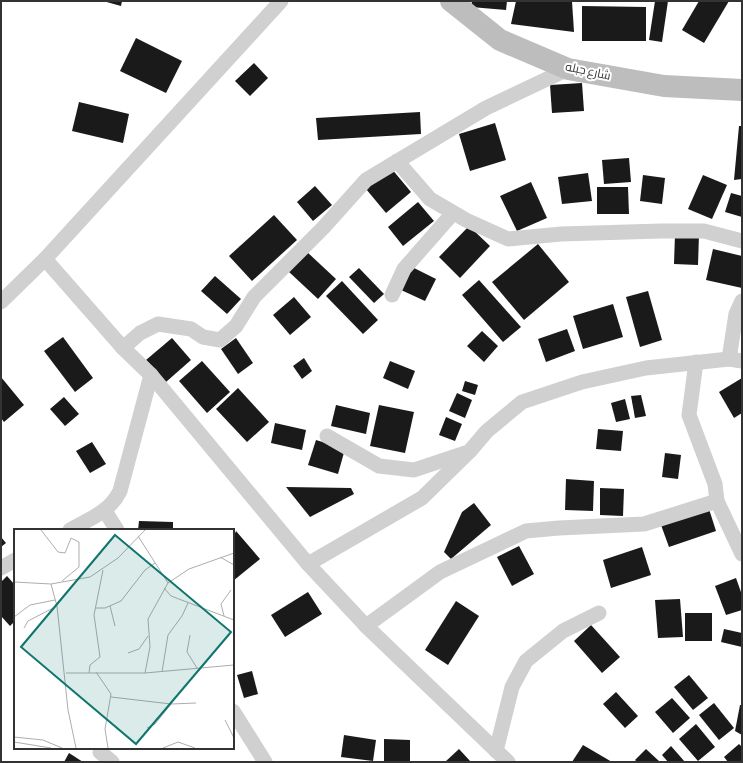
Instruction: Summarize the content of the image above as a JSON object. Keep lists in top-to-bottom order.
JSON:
{
  "streets": {
    "main road": ["شارع جبله"]
  }
}
